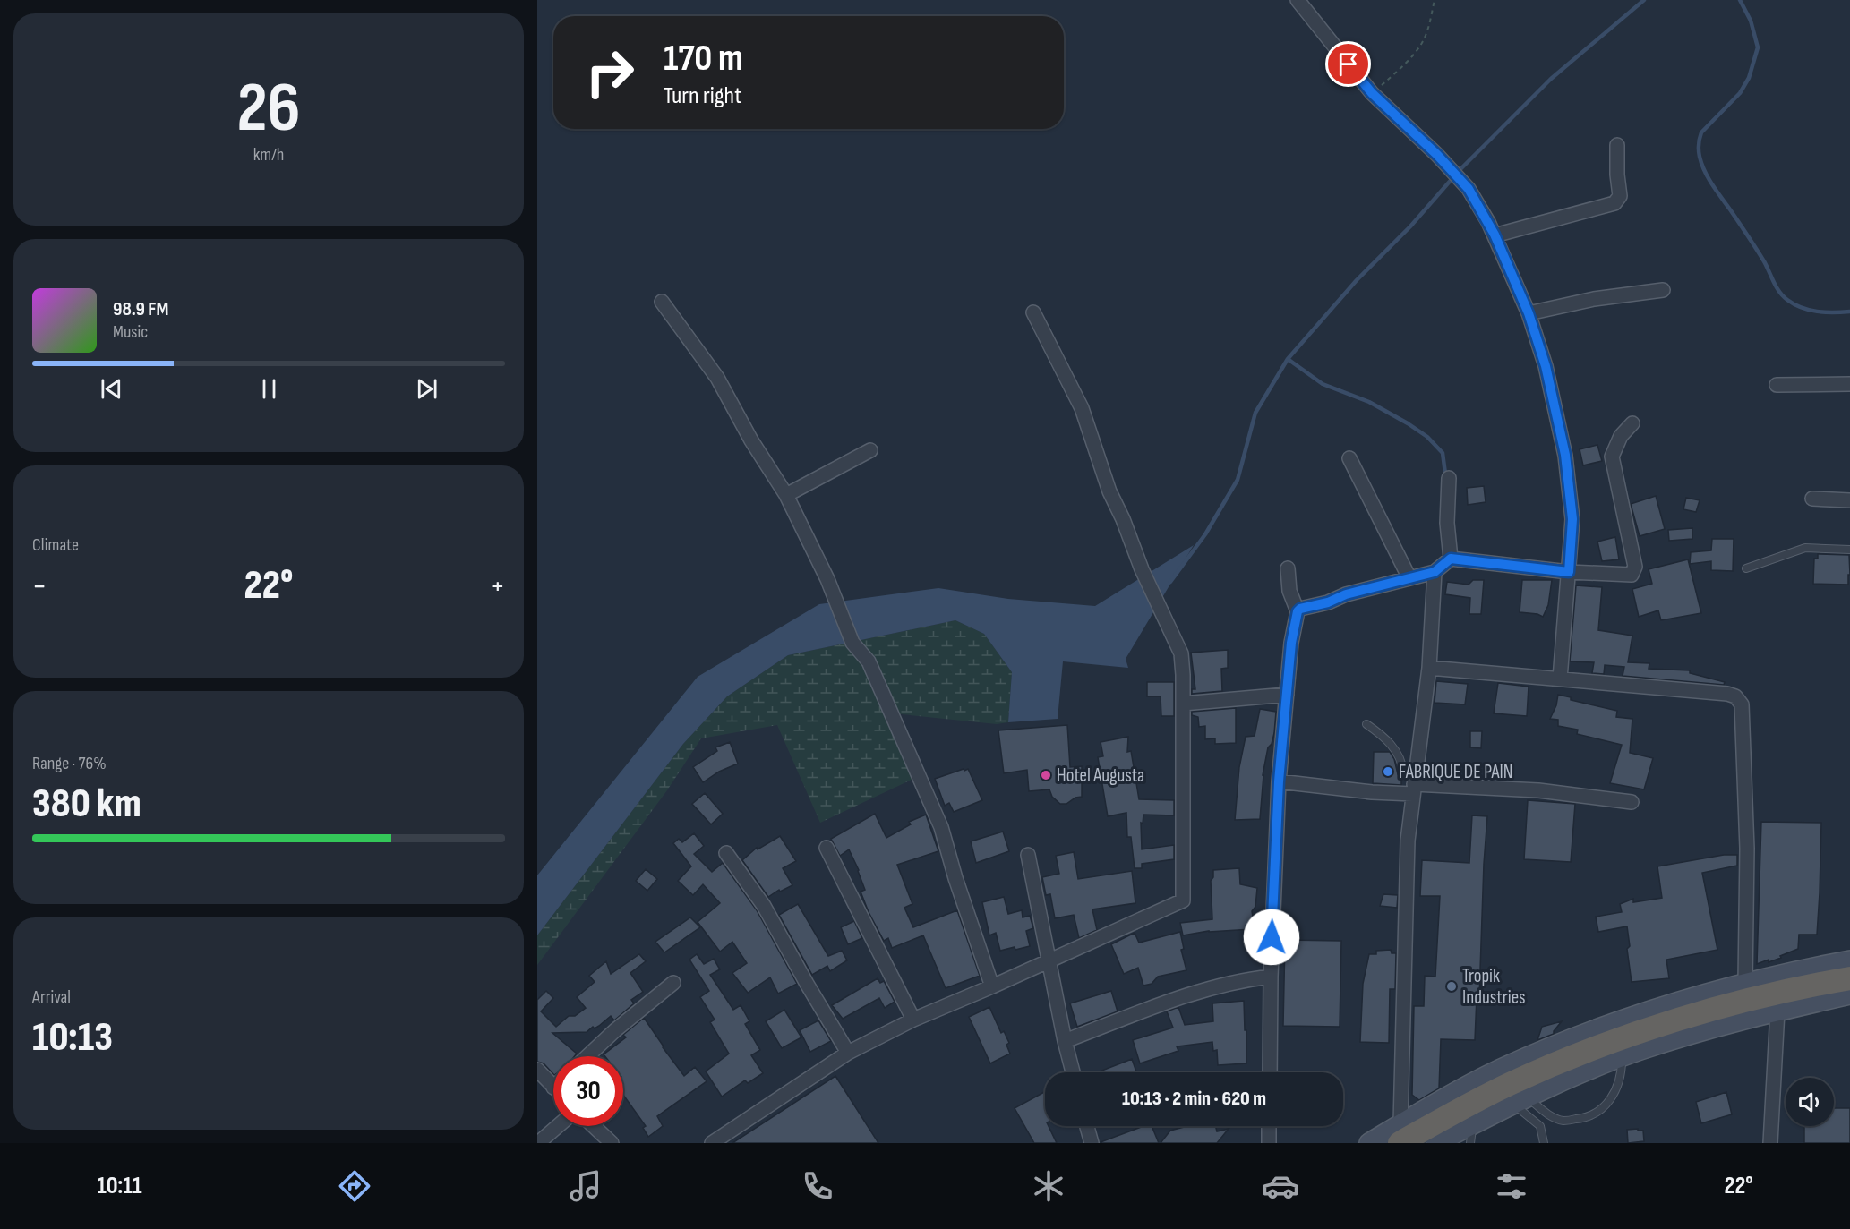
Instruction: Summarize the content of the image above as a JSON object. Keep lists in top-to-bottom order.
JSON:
{
  "places": ["FABRIQUE DE PAIN", "Hotel Augusta", "Tropik Industries"],
  "page": {
    "tile": [
      ["26", "km/h"],
      "Climate",
      ["Range · 76%", "380 km"],
      ["Arrival", "10:13"]
    ],
    "turn": ["170 m", "Turn right"],
    "song": ["98.9 FM", "Music"],
    "heat": ["−", "22°", "+"],
    "limit": "30",
    "trip": "10:13 · 2 min · 620 m",
    "tabs": ["10:11", "22°"]
  }
}
